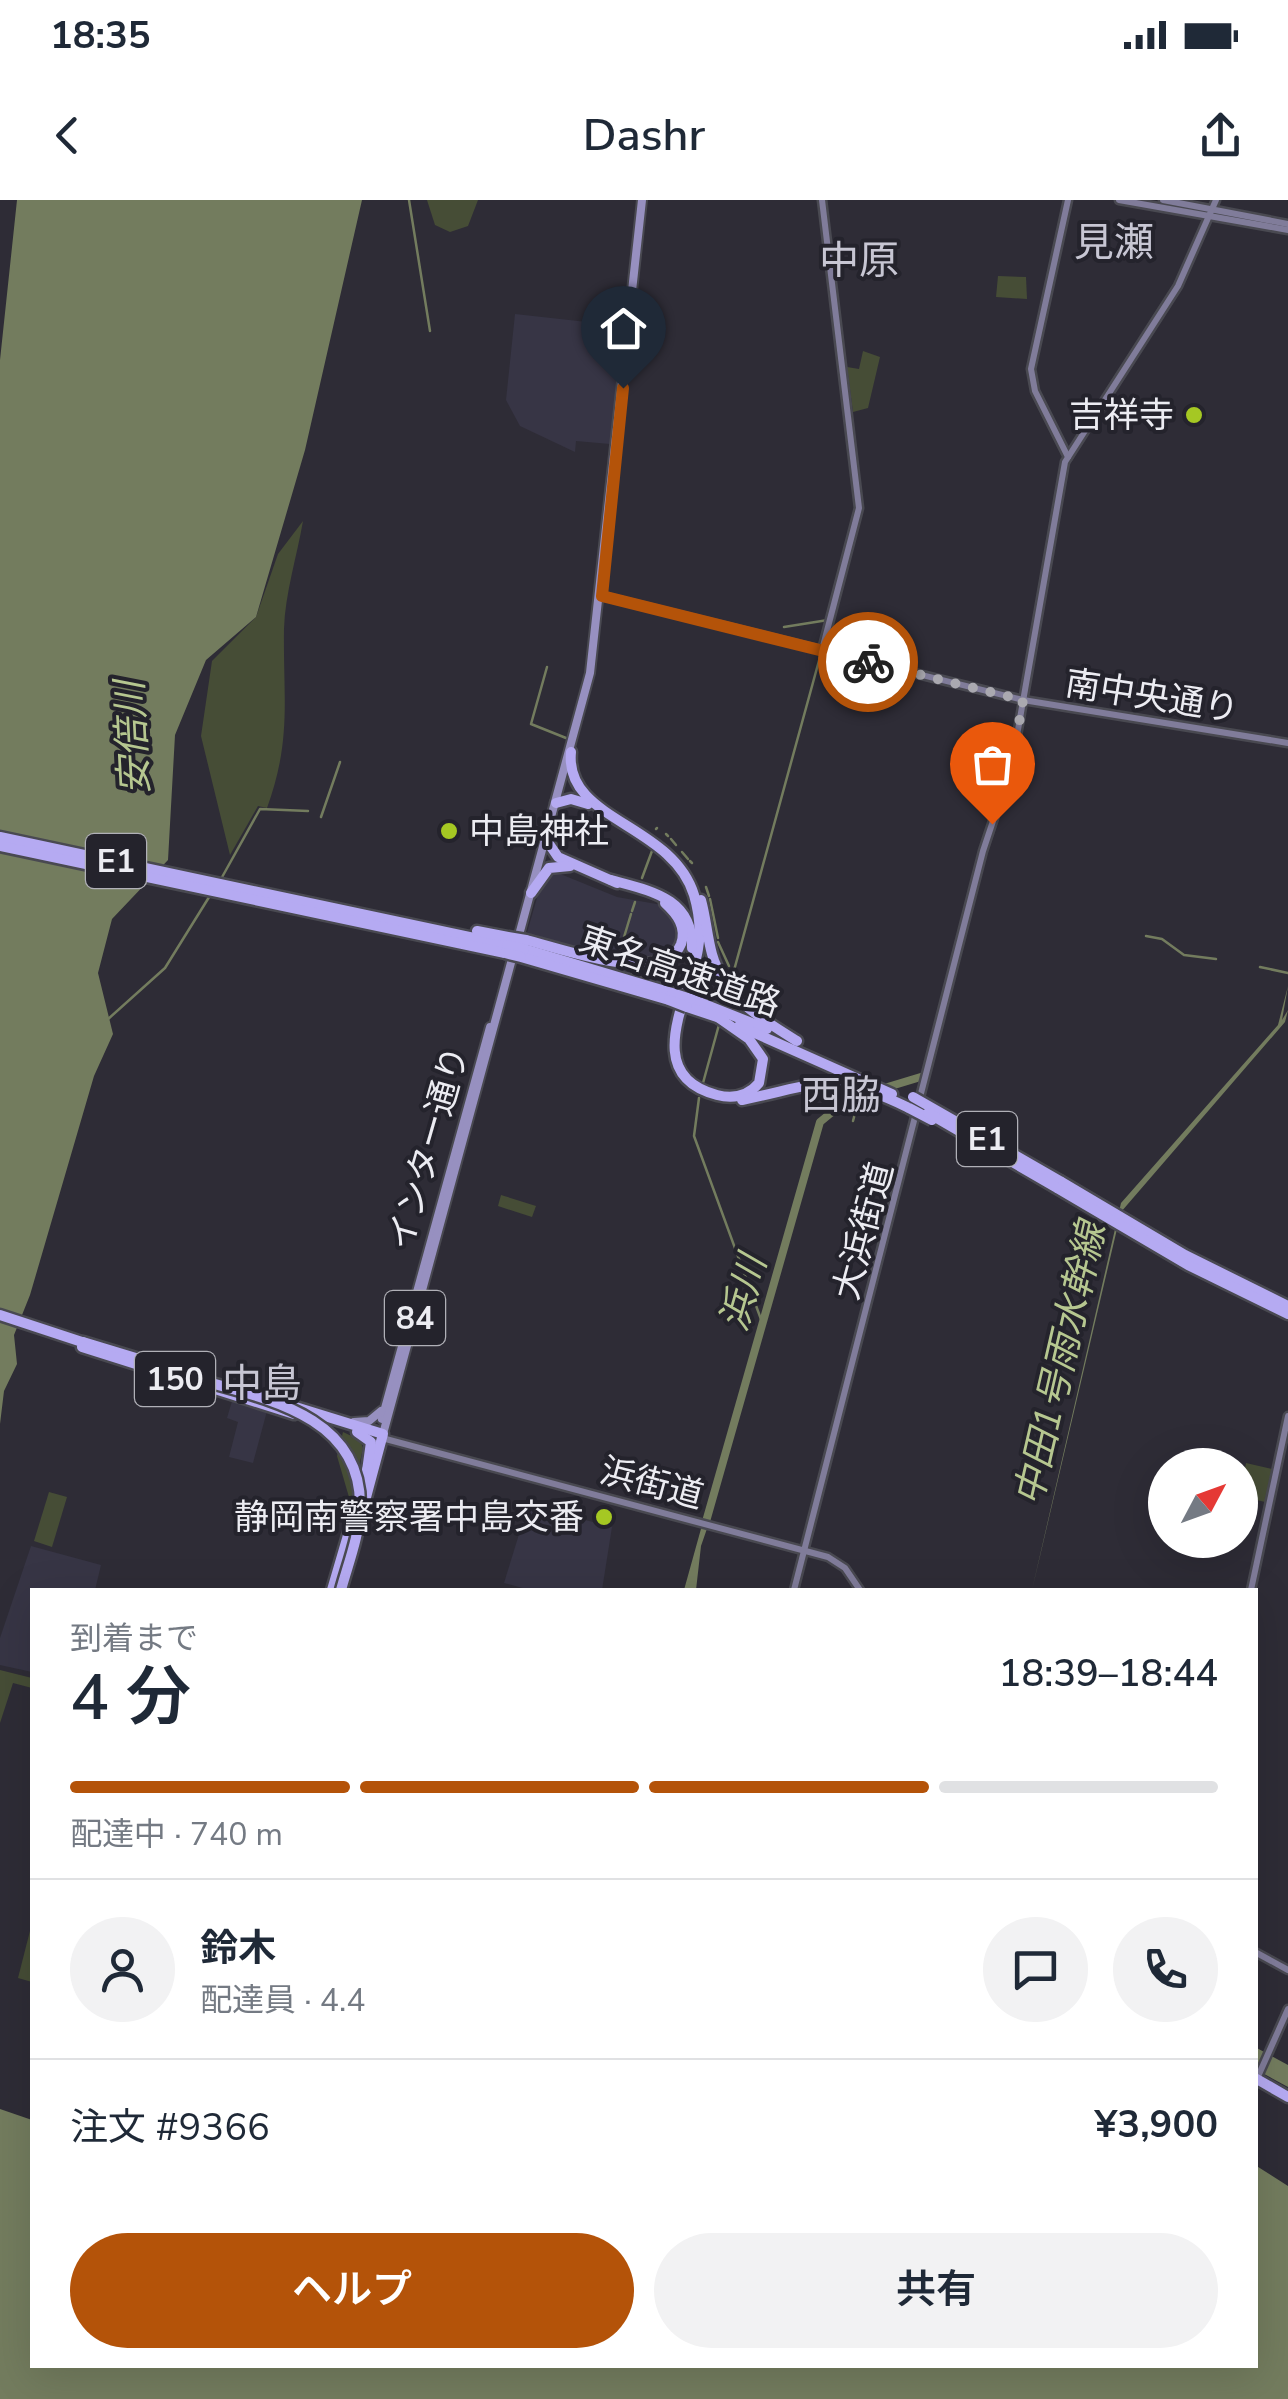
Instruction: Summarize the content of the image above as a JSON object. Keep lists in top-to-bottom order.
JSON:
{
  "streets": {
    "highway": ["E1", "東名高速道路", "150"],
    "main road": ["インター通り", "84"],
    "street": ["南中央通り", "大浜街道", "浜街道"]
  },
  "crossings": [
    ["南中央通り", "インター通り"],
    ["南中央通り", "大浜街道"],
    ["東名高速道路", "インター通り"],
    ["インター通り", "150"],
    ["インター通り", "浜街道"],
    ["大浜街道", "浜街道"],
    ["150", "浜街道"]
  ],
  "districts": [
    "見瀬",
    "中原",
    "西脇",
    "中島"
  ],
  "water": ["安倍川", "浜川", "中田1号雨水幹線"],
  "places": ["吉祥寺", "中島神社", "静岡南警察署中島交番"],
  "north": "top right",
  "page": {
    "status": "18:35",
    "header": "Dashr",
    "heading": ["4 分", "到着まで", "18:39–18:44"],
    "panel": [
      "鈴木",
      "配達員 · 4.4",
      "注文 #9366",
      "¥3,900"
    ],
    "bar": "配達中 · 740 m",
    "buttons": ["ヘルプ", "共有"]
  }
}
